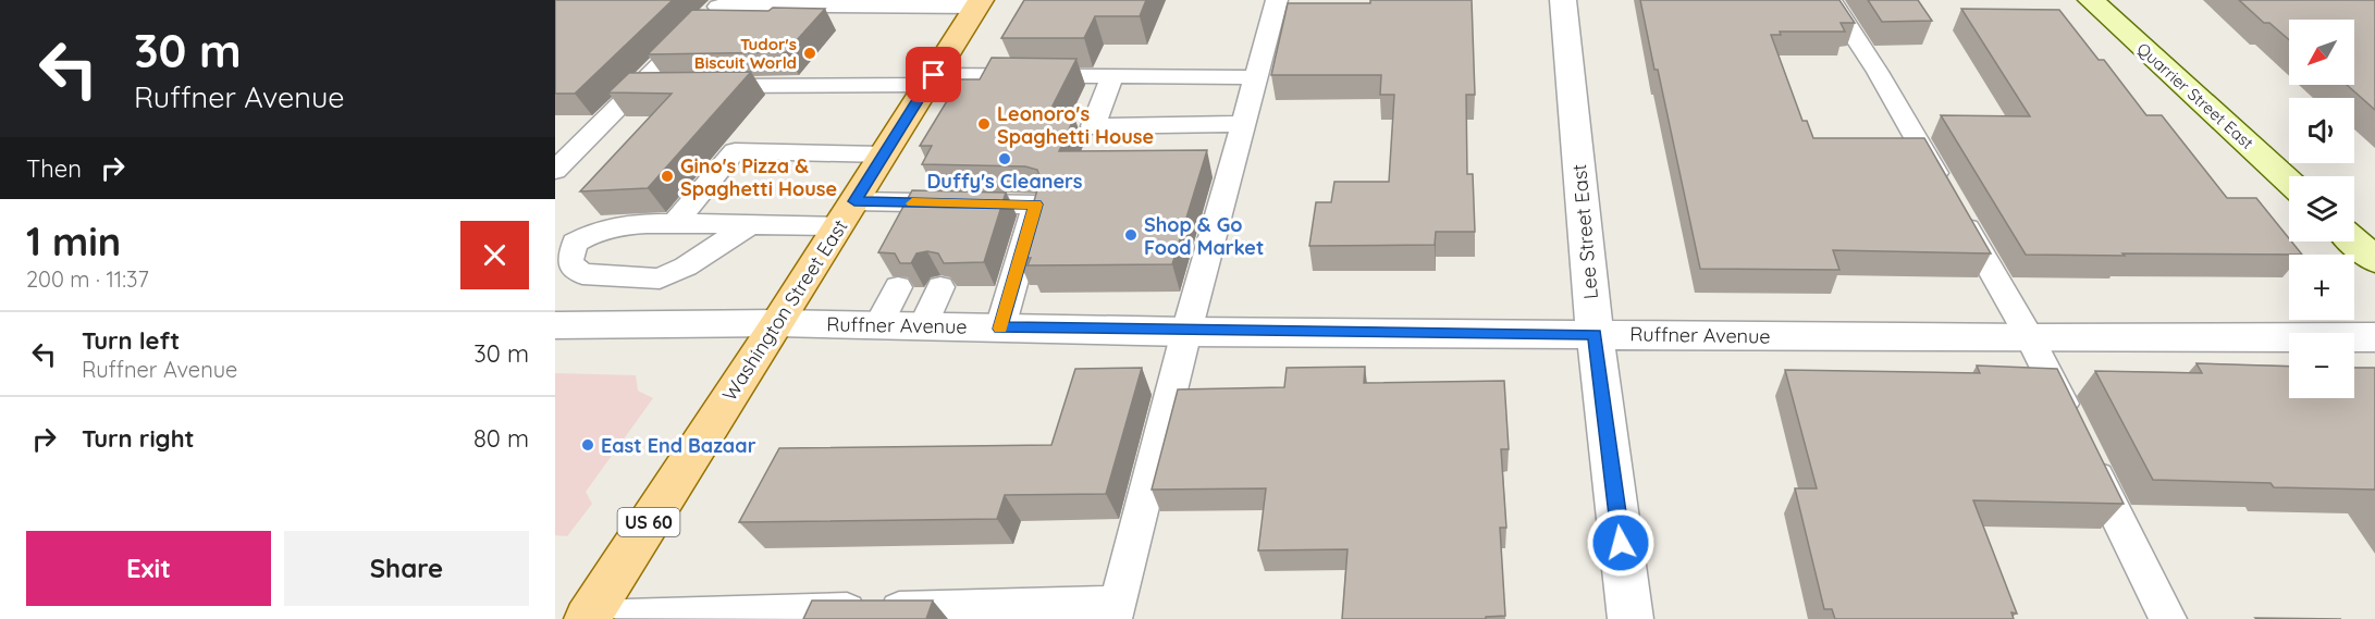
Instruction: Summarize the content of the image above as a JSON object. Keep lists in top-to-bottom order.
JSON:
{
  "streets": {
    "main road": ["Quarrier Street East", "Washington Street East", "US 60"],
    "street": ["Lee Street East", "Ruffner Avenue"]
  },
  "crossings": [
    ["Lee Street East", "Ruffner Avenue"],
    ["Washington Street East", "Ruffner Avenue"]
  ],
  "places": [
    "Tudor's Biscuit World",
    "Leonoro's Spaghetti House",
    "Duffy's Cleaners",
    "Gino's Pizza & Spaghetti House",
    "Shop & Go Food Market",
    "East End Bazaar"
  ],
  "north": "bottom left",
  "page": {
    "turn": ["30 m", "Ruffner Avenue"],
    "map_buttons": ["+", "−"],
    "then": "Then",
    "heading": ["1 min", "200 m · 11:37"],
    "list": [
      {
        "name": "Turn left",
        "note": "Ruffner Avenue",
        "value": "30 m"
      },
      {
        "name": "Turn right",
        "value": "80 m"
      }
    ],
    "buttons": ["Exit", "Share"]
  }
}
